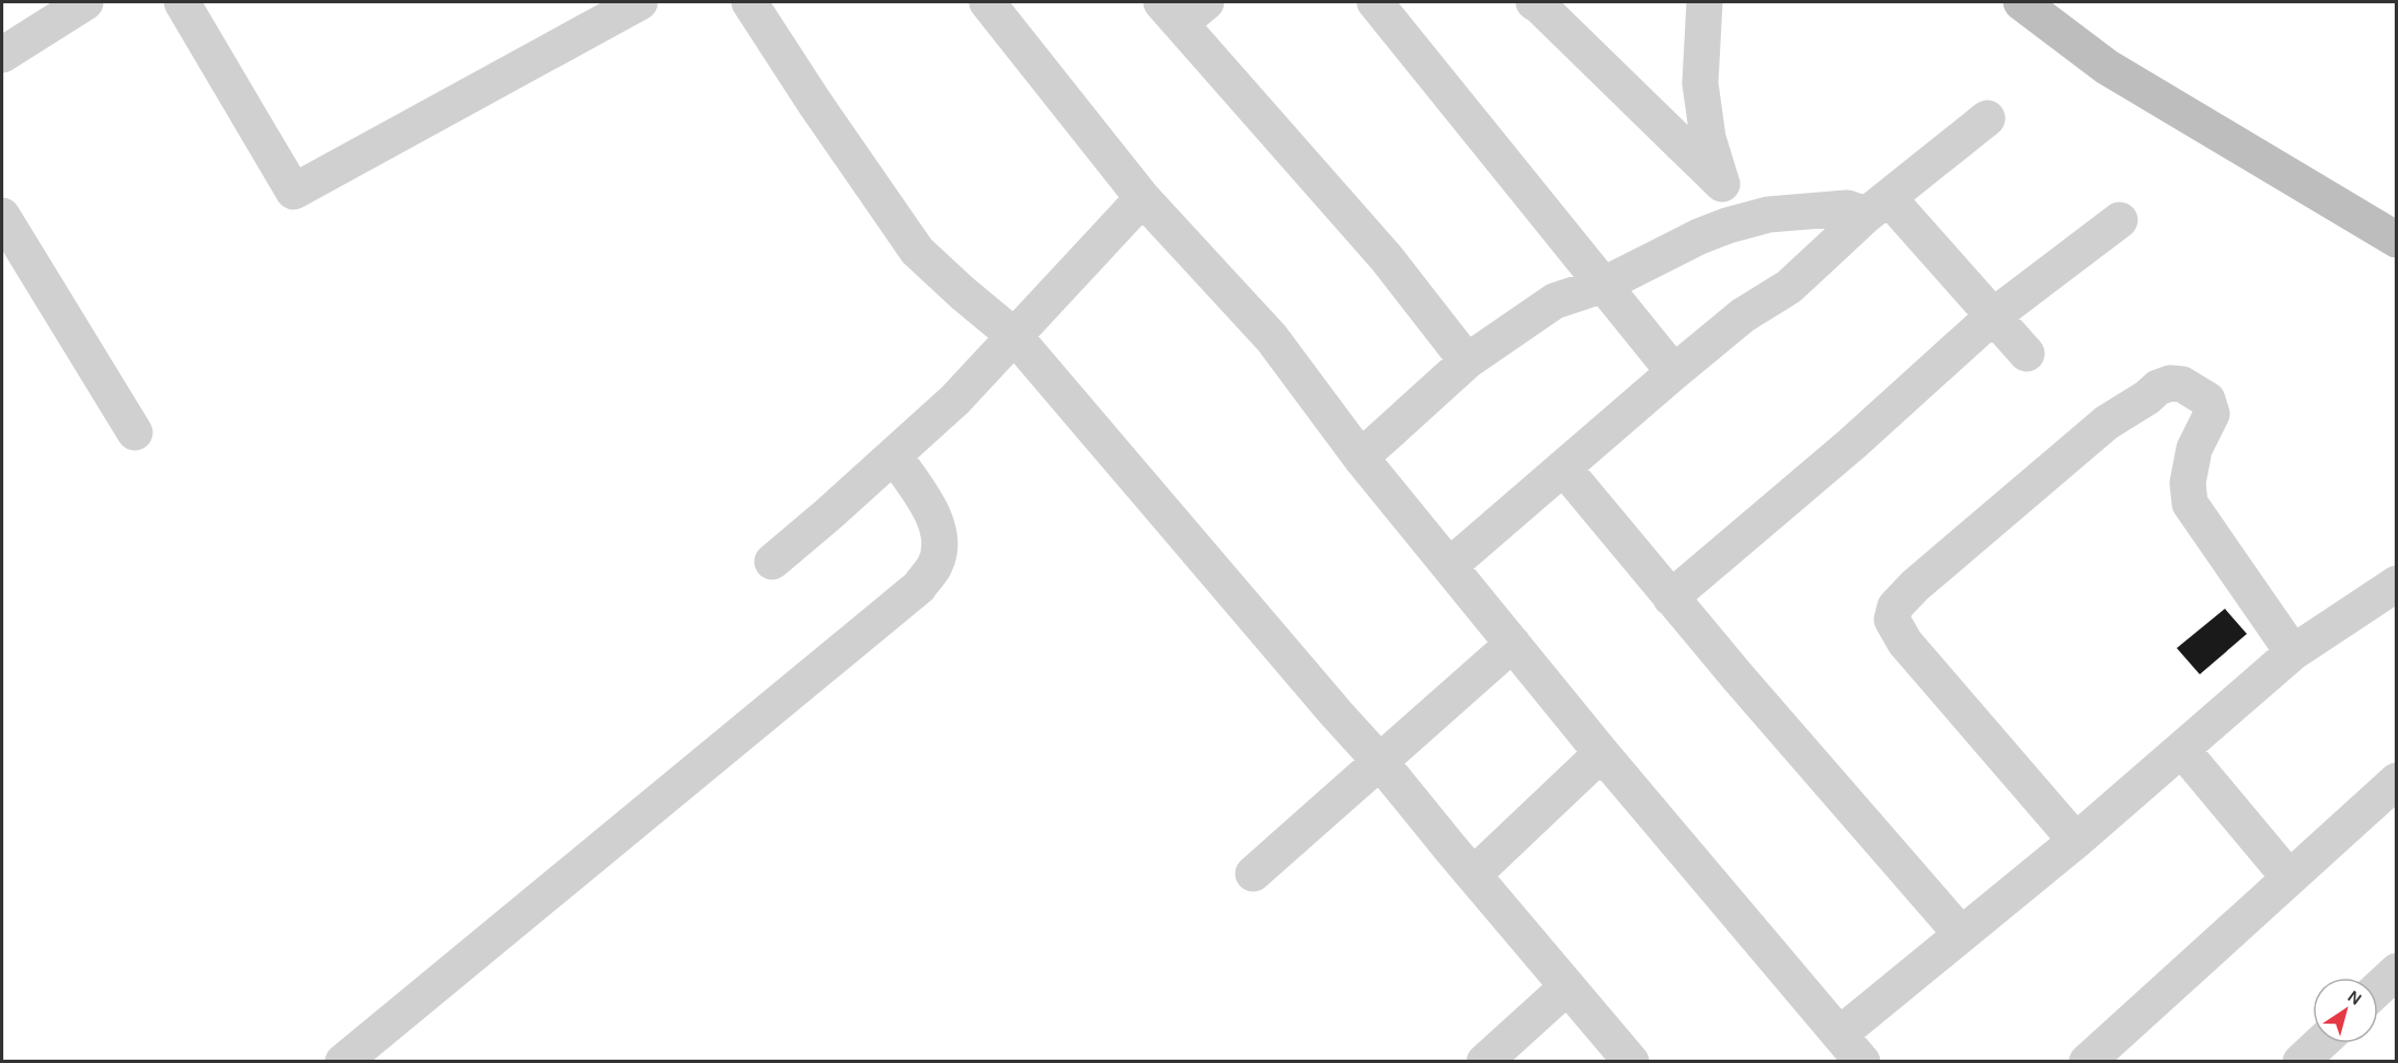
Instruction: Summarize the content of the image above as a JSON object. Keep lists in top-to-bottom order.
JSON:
{
  "north": "top right"
}
